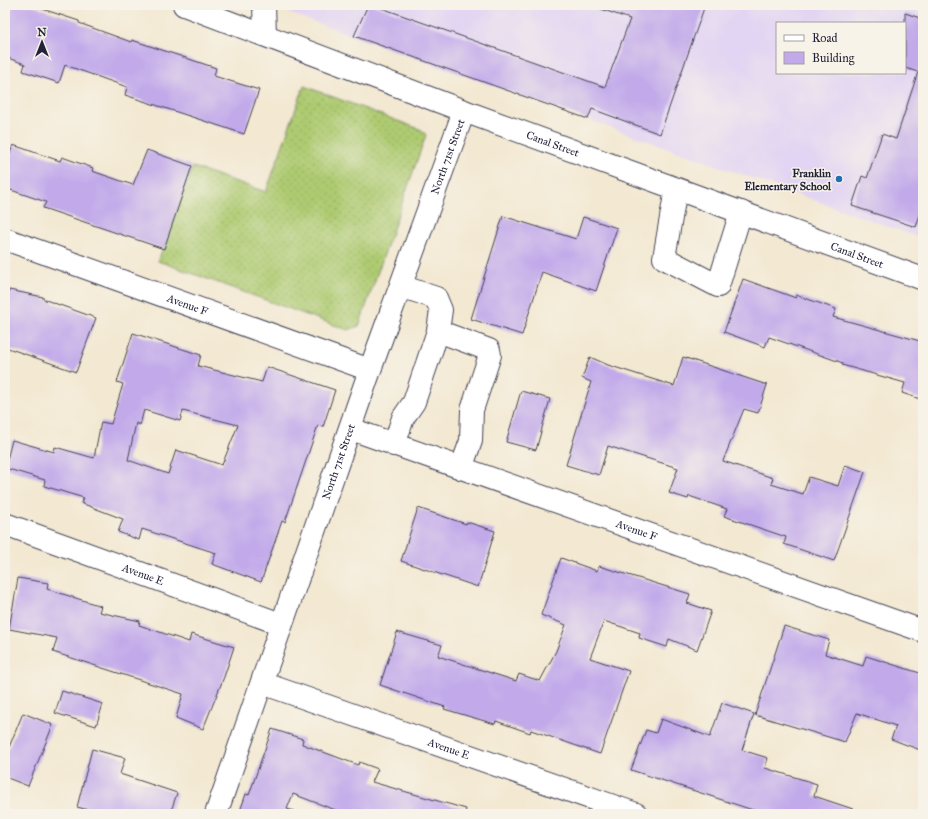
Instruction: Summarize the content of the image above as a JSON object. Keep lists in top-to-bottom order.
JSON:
{
  "streets": {
    "street": [
      "Canal Street",
      "North 71st Street",
      "Avenue F",
      "Avenue E"
    ]
  },
  "crossings": [
    ["Canal Street", "North 71st Street"],
    ["North 71st Street", "Avenue F"],
    ["North 71st Street", "Avenue E"]
  ],
  "places": ["Franklin Elementary School"],
  "legend": ["Road", "Building"],
  "north": "top"
}
